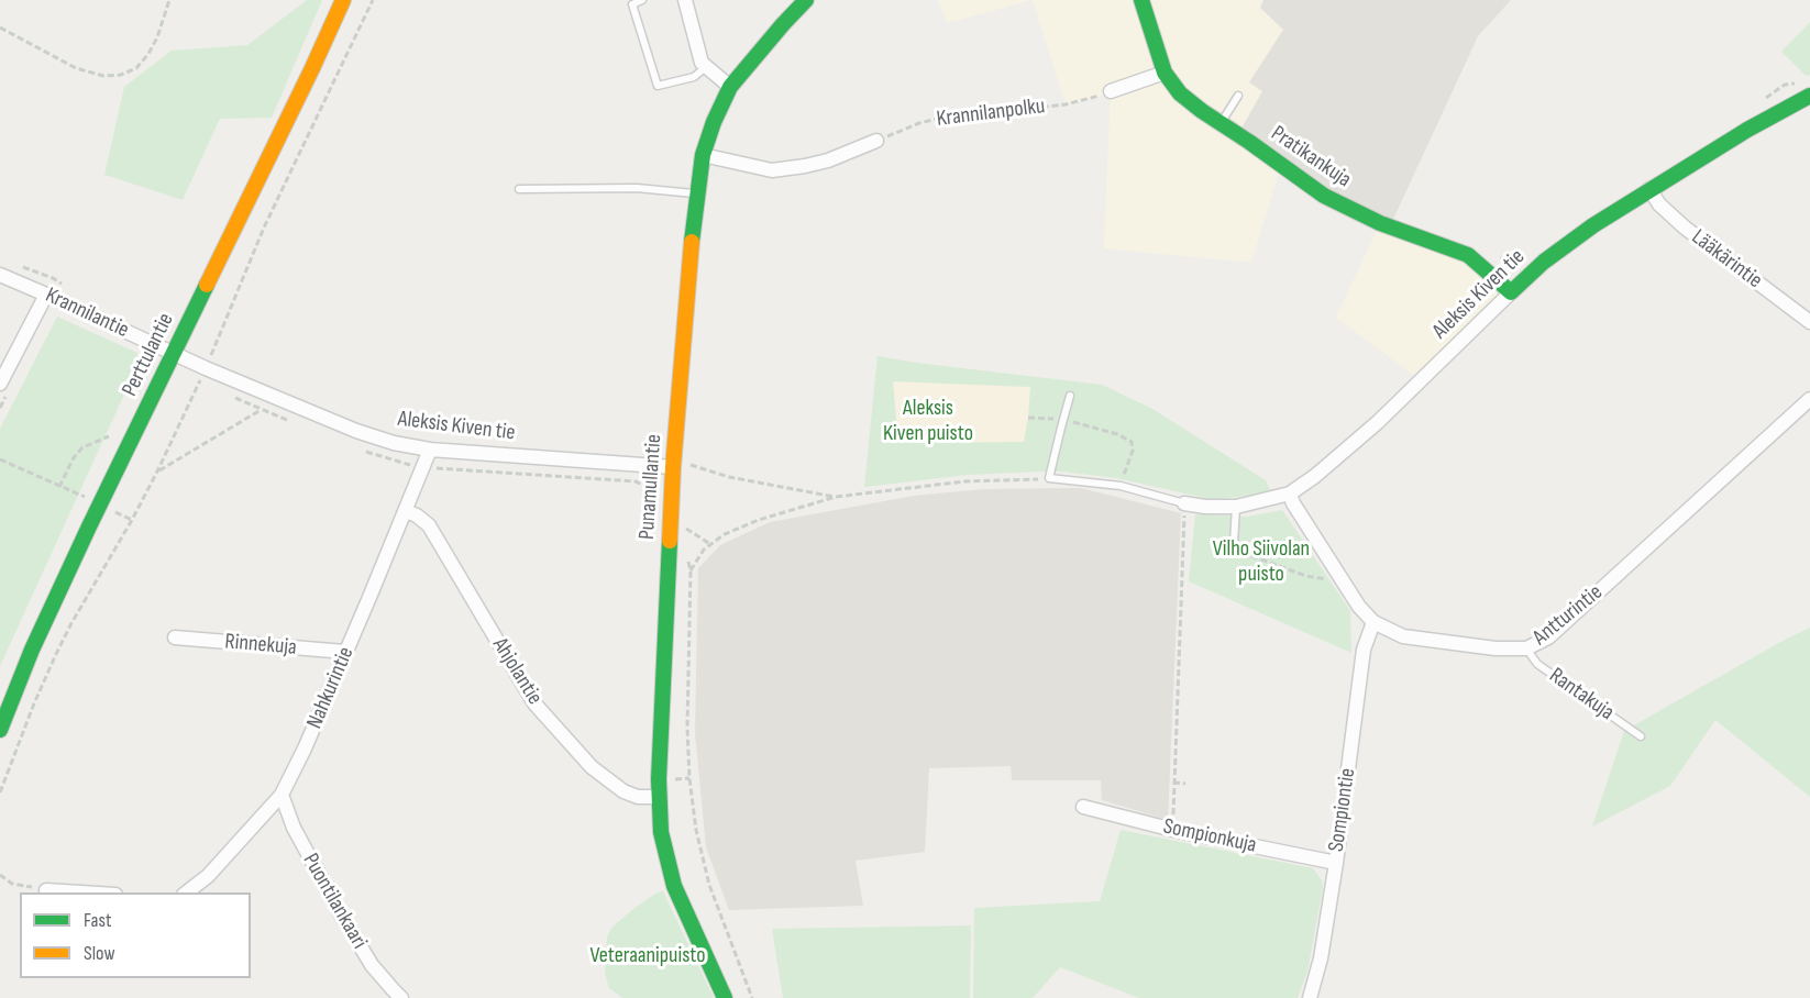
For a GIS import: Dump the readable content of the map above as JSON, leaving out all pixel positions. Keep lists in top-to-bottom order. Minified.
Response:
{"streets":{"street":["Pratikankuja","Lääkärintie","Aleksis Kiven tie","Krannilantie","Perttulantie","Punamullantie","Antturintie","Rinnekuja","Ahjolantie","Nahkurintie","Sompiontie","Sompionkuja","Puontilankaari"],"lane":["Rantakuja"],"path":["Krannilanpolku"]},"crossings":[["Pratikankuja","Aleksis Kiven tie"],["Lääkärintie","Aleksis Kiven tie"],["Aleksis Kiven tie","Krannilantie"],["Aleksis Kiven tie","Perttulantie"],["Aleksis Kiven tie","Punamullantie"],["Aleksis Kiven tie","Antturintie"],["Aleksis Kiven tie","Nahkurintie"],["Krannilantie","Perttulantie"],["Punamullantie","Ahjolantie"],["Antturintie","Rantakuja"],["Antturintie","Sompiontie"],["Rinnekuja","Nahkurintie"],["Ahjolantie","Nahkurintie"],["Nahkurintie","Puontilankaari"],["Sompiontie","Sompionkuja"]],"parks":["Aleksis Kiven puisto","Vilho Siivolan puisto","Veteraanipuisto"],"legend":["Fast","Slow"]}
